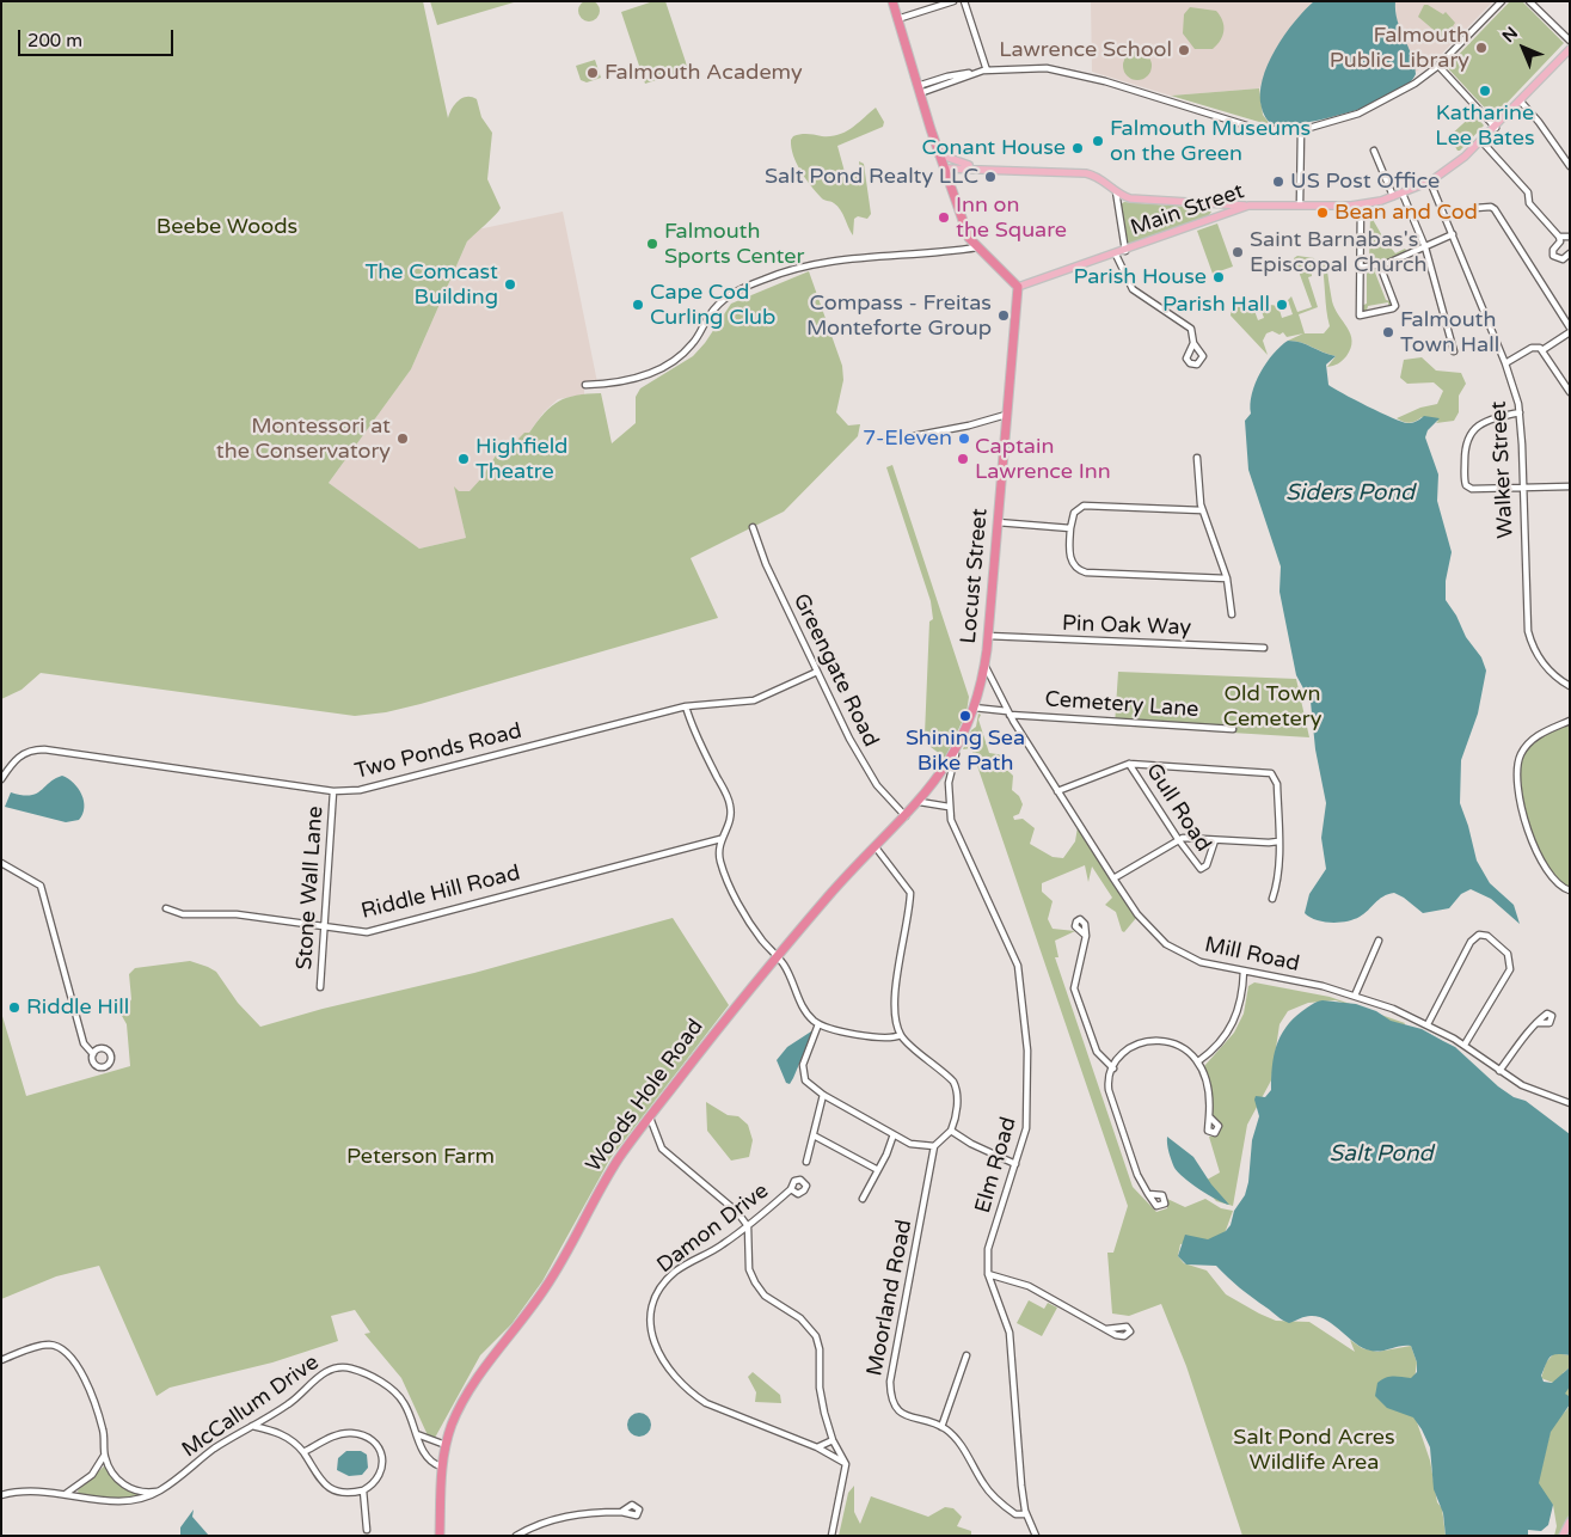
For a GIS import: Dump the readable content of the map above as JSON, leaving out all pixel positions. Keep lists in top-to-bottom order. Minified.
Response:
{"streets":{"highway":["Locust Street","Woods Hole Road"],"main road":["Main Street"],"street":["Walker Street","Pin Oak Way","Greengate Road","Cemetery Lane","Two Ponds Road","Gull Road","Stone Wall Lane","Riddle Hill Road","Mill Road","Elm Road","Damon Drive","Moorland Road","McCallum Drive"]},"crossings":[["Main Street","Walker Street"],["Main Street","Locust Street"],["Locust Street","Pin Oak Way"],["Locust Street","Cemetery Lane"],["Locust Street","Mill Road"],["Locust Street","Woods Hole Road"],["Greengate Road","Two Ponds Road"],["Greengate Road","Woods Hole Road"],["Cemetery Lane","Mill Road"],["Two Ponds Road","Stone Wall Lane"],["Stone Wall Lane","Riddle Hill Road"],["Woods Hole Road","Elm Road"],["Woods Hole Road","McCallum Drive"],["Elm Road","Moorland Road"]],"water":["Siders Pond","Salt Pond"],"parks":["Beebe Woods","Old Town Cemetery","Peterson Farm","Salt Pond Acres Wildlife Area"],"places":["Falmouth Public Library","Lawrence School","Falmouth Academy","Katharine Lee Bates","Falmouth Museums on the Green","Conant House","Salt Pond Realty LLC","US Post Office","Bean and Cod","Inn on the Square","Falmouth Sports Center","Saint Barnabas's Episcopal Church","Parish House","The Comcast Building","Cape Cod Curling Club","Parish Hall","Compass - Freitas Monteforte Group","Falmouth Town Hall","Montessori at the Conservatory","7-Eleven","Highfield Theatre","Captain Lawrence Inn","Shining Sea Bike Path","Riddle Hill"],"scale_bar":"200 m","north":"top left"}
